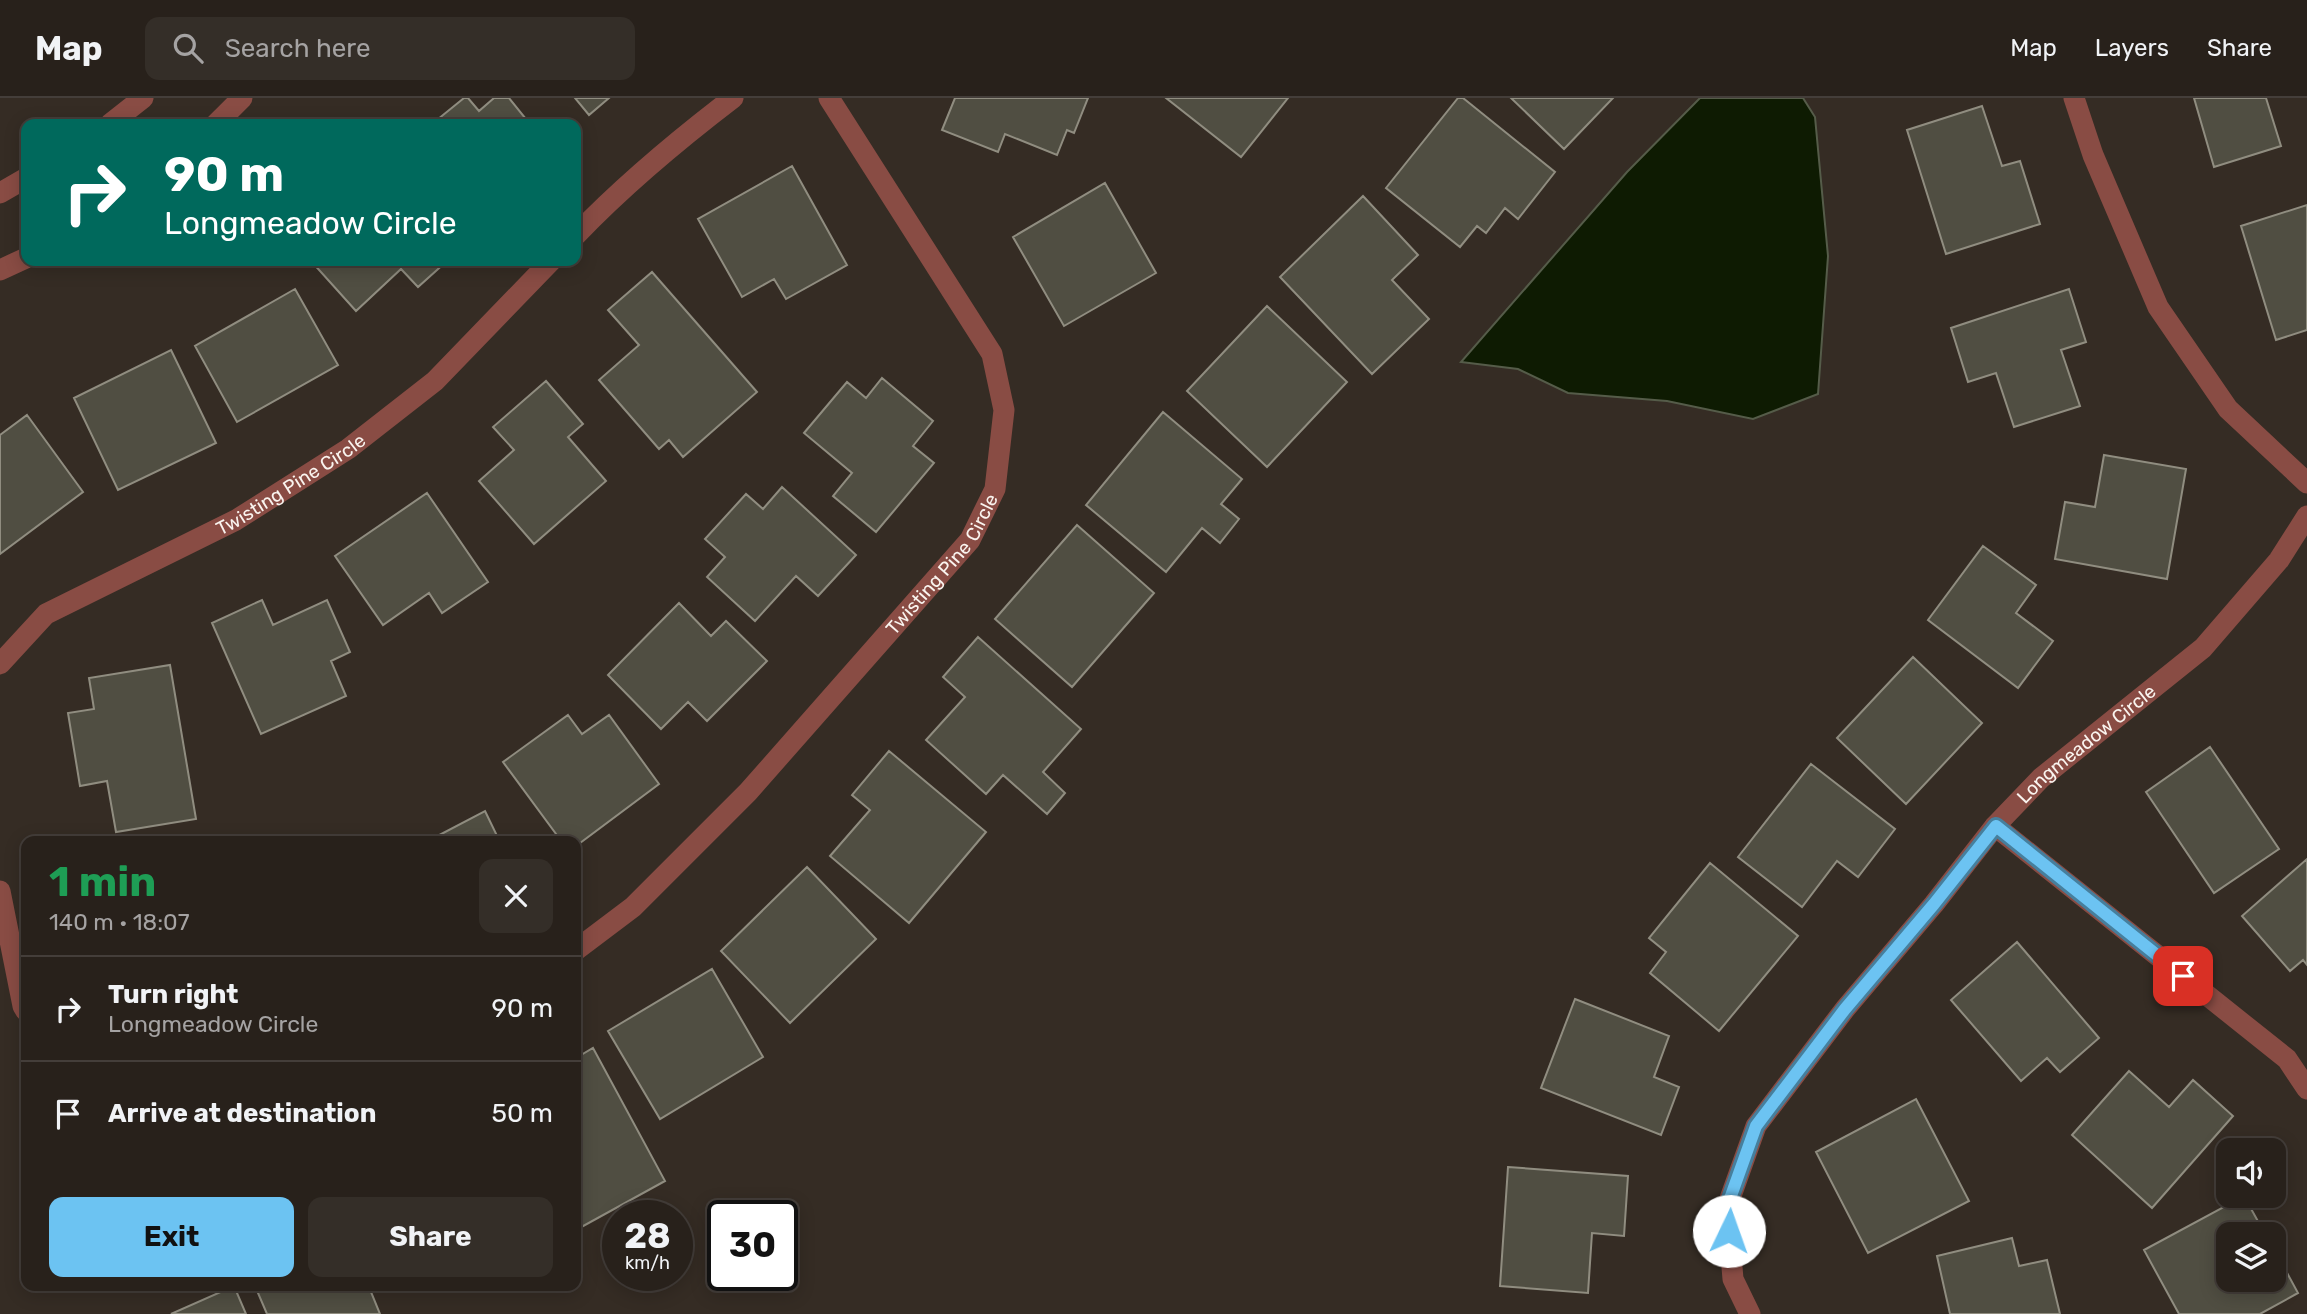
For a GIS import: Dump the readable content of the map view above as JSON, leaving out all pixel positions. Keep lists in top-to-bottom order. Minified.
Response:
{"streets":{"street":["Twisting Pine Circle","Longmeadow Circle"]},"page":{"header":"Map","search":"Search here","nav":["Map","Layers","Share"],"turn":["90 m","Longmeadow Circle"],"heading":["1 min","140 m · 18:07"],"list":[{"name":"Turn right","note":"Longmeadow Circle","value":"90 m"},{"name":"Arrive at destination","value":"50 m"}],"buttons":["Exit","Share"],"speed":"28 km/h","limit":"30"}}
